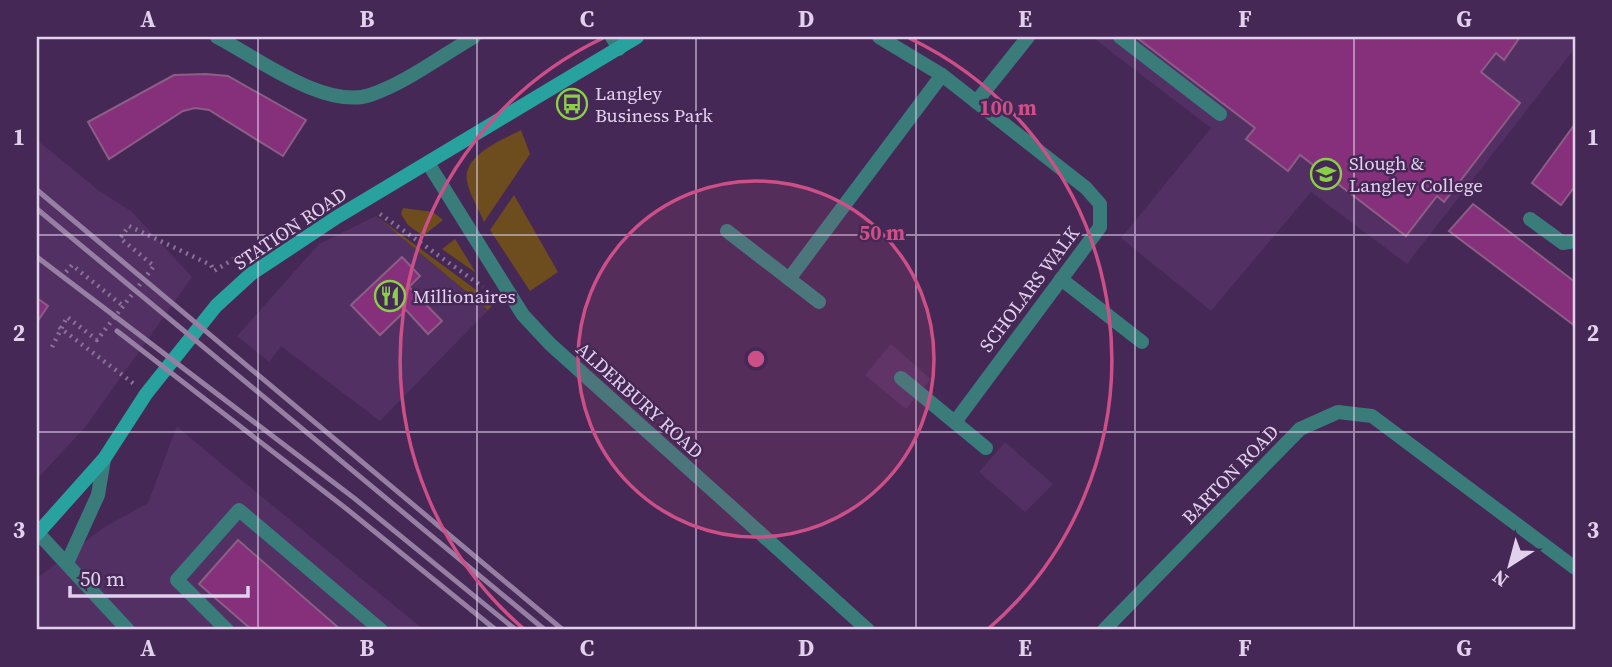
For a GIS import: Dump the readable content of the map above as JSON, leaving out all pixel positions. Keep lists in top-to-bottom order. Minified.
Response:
{"streets":{"main road":["STATION ROAD"],"street":["SCHOLARS WALK","ALDERBURY ROAD","BARTON ROAD"]},"crossings":[["STATION ROAD","ALDERBURY ROAD"]],"places":{"bus stop":["Langley Business Park"],"school or university":["Slough & Langley College"],"restaurant":["Millionaires"]},"scale_bar":"50 m","north":"bottom left","grid":{"columns":["A","B","C","D","E","F","G"],"rows":["1","2","3"]},"rings":["100 m","50 m"]}
